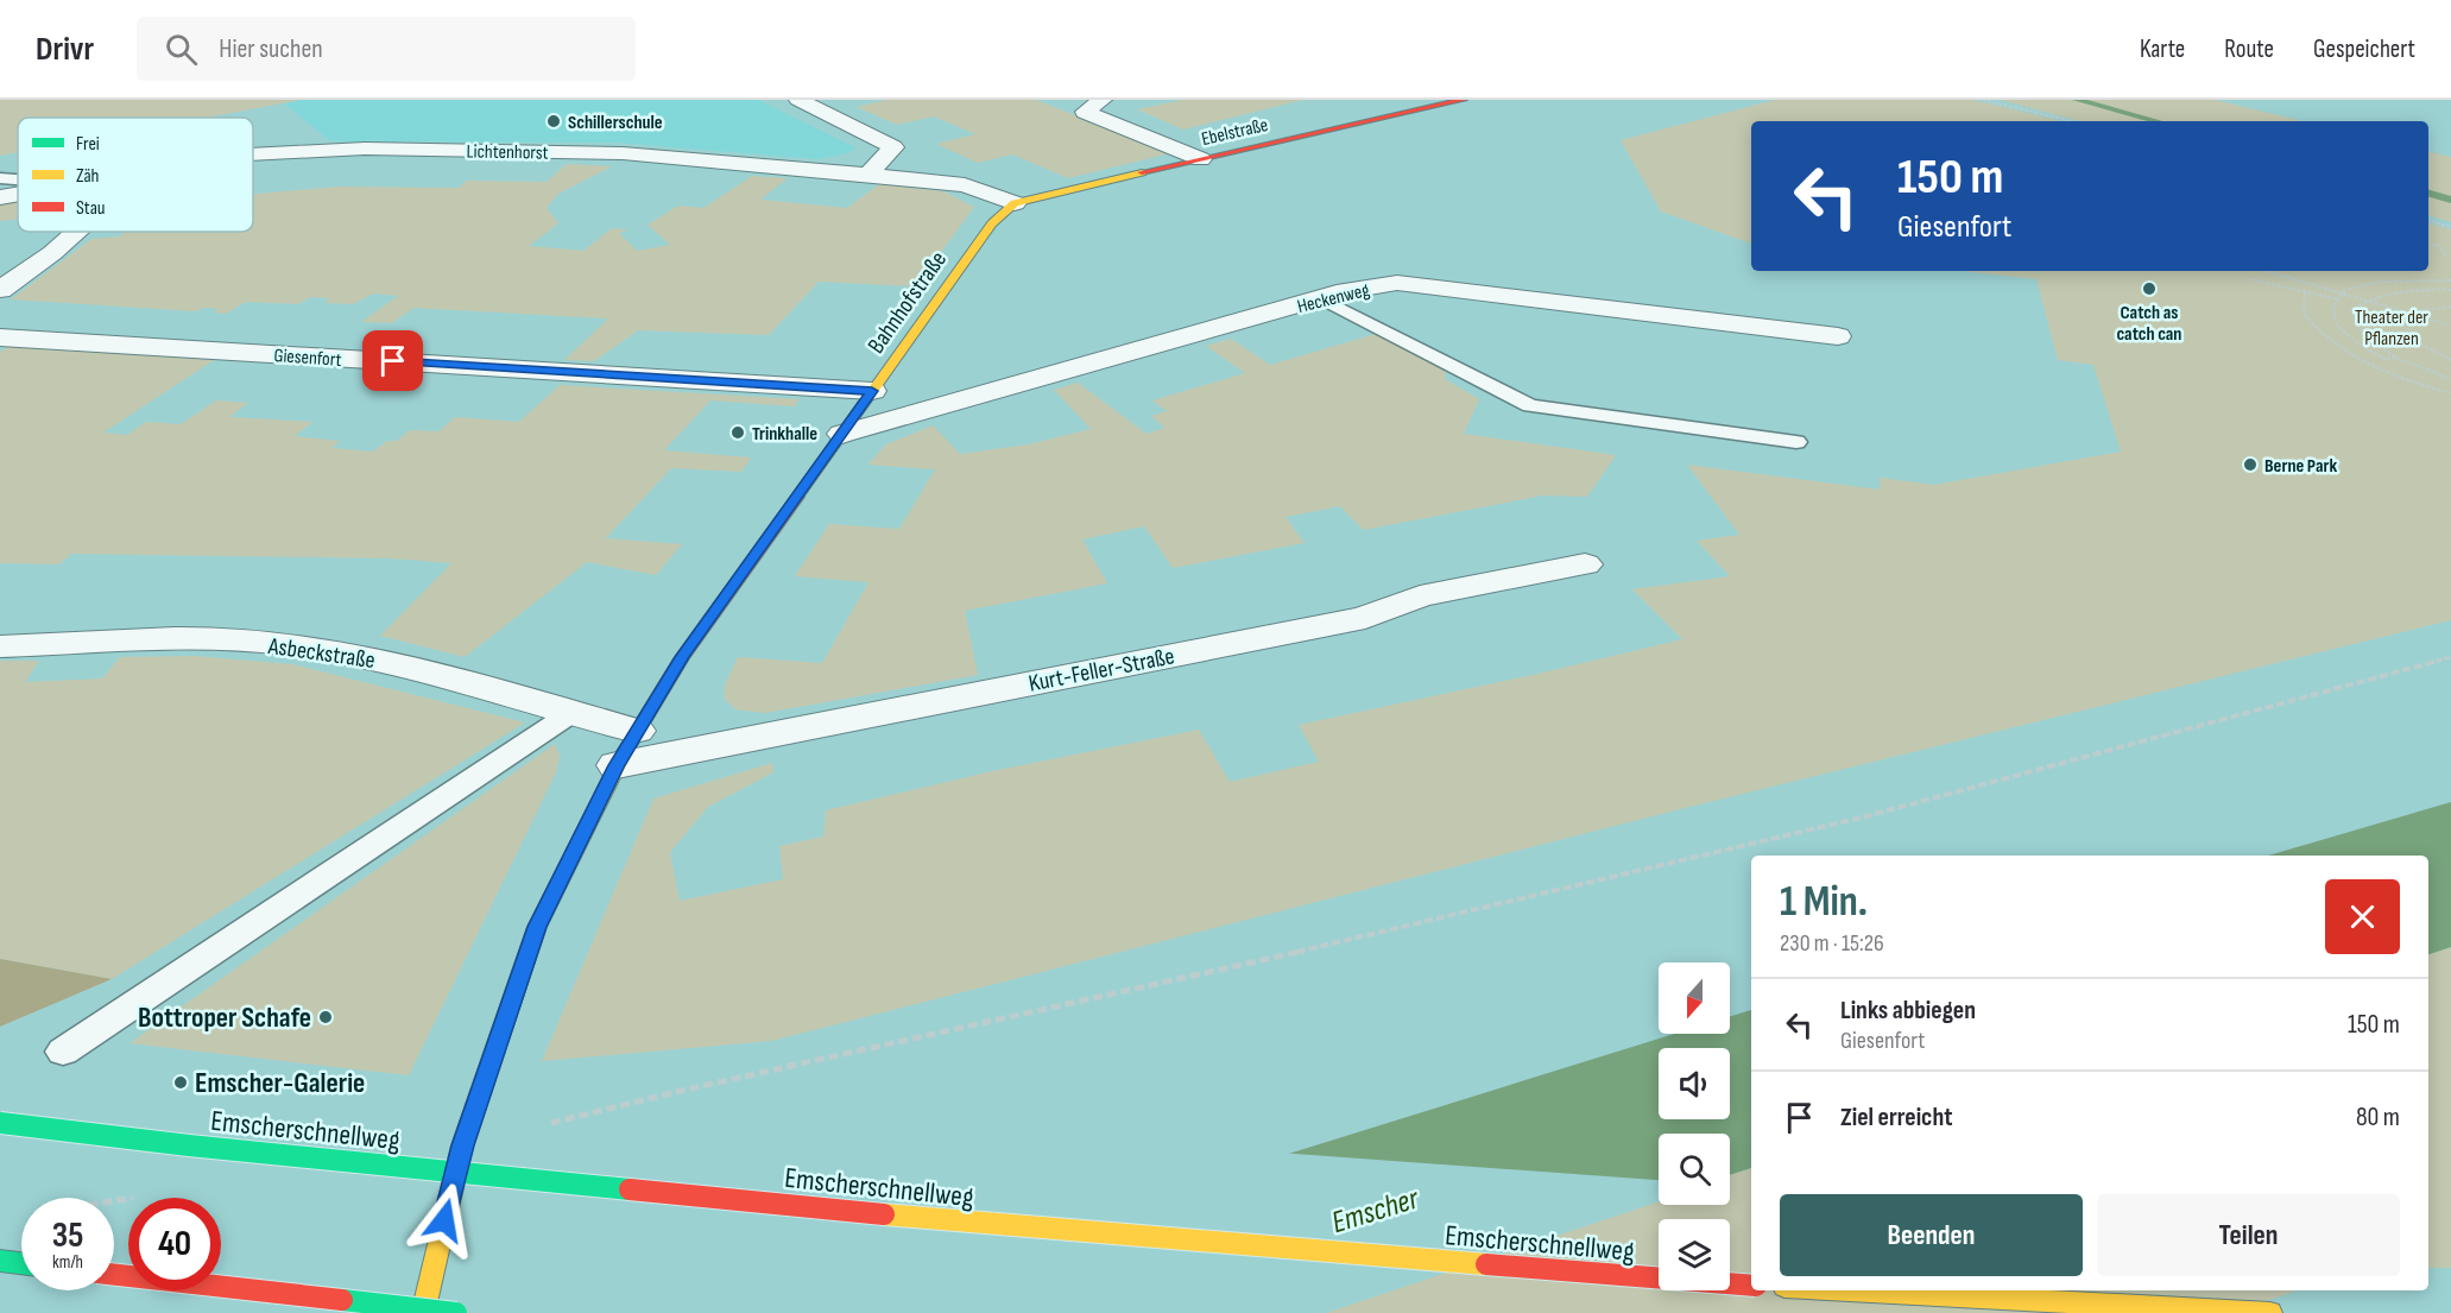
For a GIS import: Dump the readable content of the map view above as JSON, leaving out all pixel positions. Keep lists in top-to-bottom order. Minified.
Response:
{"streets":{"main road":["Ebelstraße","Bahnhofstraße","Emscherschnellweg"],"street":["Lichtenhorst","Heckenweg","Giesenfort","Asbeckstraße","Kurt-Feller-Straße"]},"crossings":[["Ebelstraße","Lichtenhorst"],["Ebelstraße","Bahnhofstraße"],["Lichtenhorst","Bahnhofstraße"],["Heckenweg","Bahnhofstraße"],["Bahnhofstraße","Giesenfort"],["Bahnhofstraße","Asbeckstraße"],["Bahnhofstraße","Kurt-Feller-Straße"]],"water":["Emscher"],"parks":["Theater der Pflanzen"],"places":["Schillerschule","Catch as catch can","Trinkhalle","Berne Park","Bottroper Schafe","Emscher-Galerie"],"legend":["Frei","Zäh","Stau"],"north":"bottom","page":{"header":"Drivr","search":"Hier suchen","nav":["Karte","Route","Gespeichert"],"turn":["150 m","Giesenfort"],"heading":["1 Min.","230 m · 15:26"],"list":[{"name":"Links abbiegen","note":"Giesenfort","value":"150 m"},{"name":"Ziel erreicht","value":"80 m"}],"buttons":["Beenden","Teilen"],"speed":"35 km/h","limit":"40"}}
